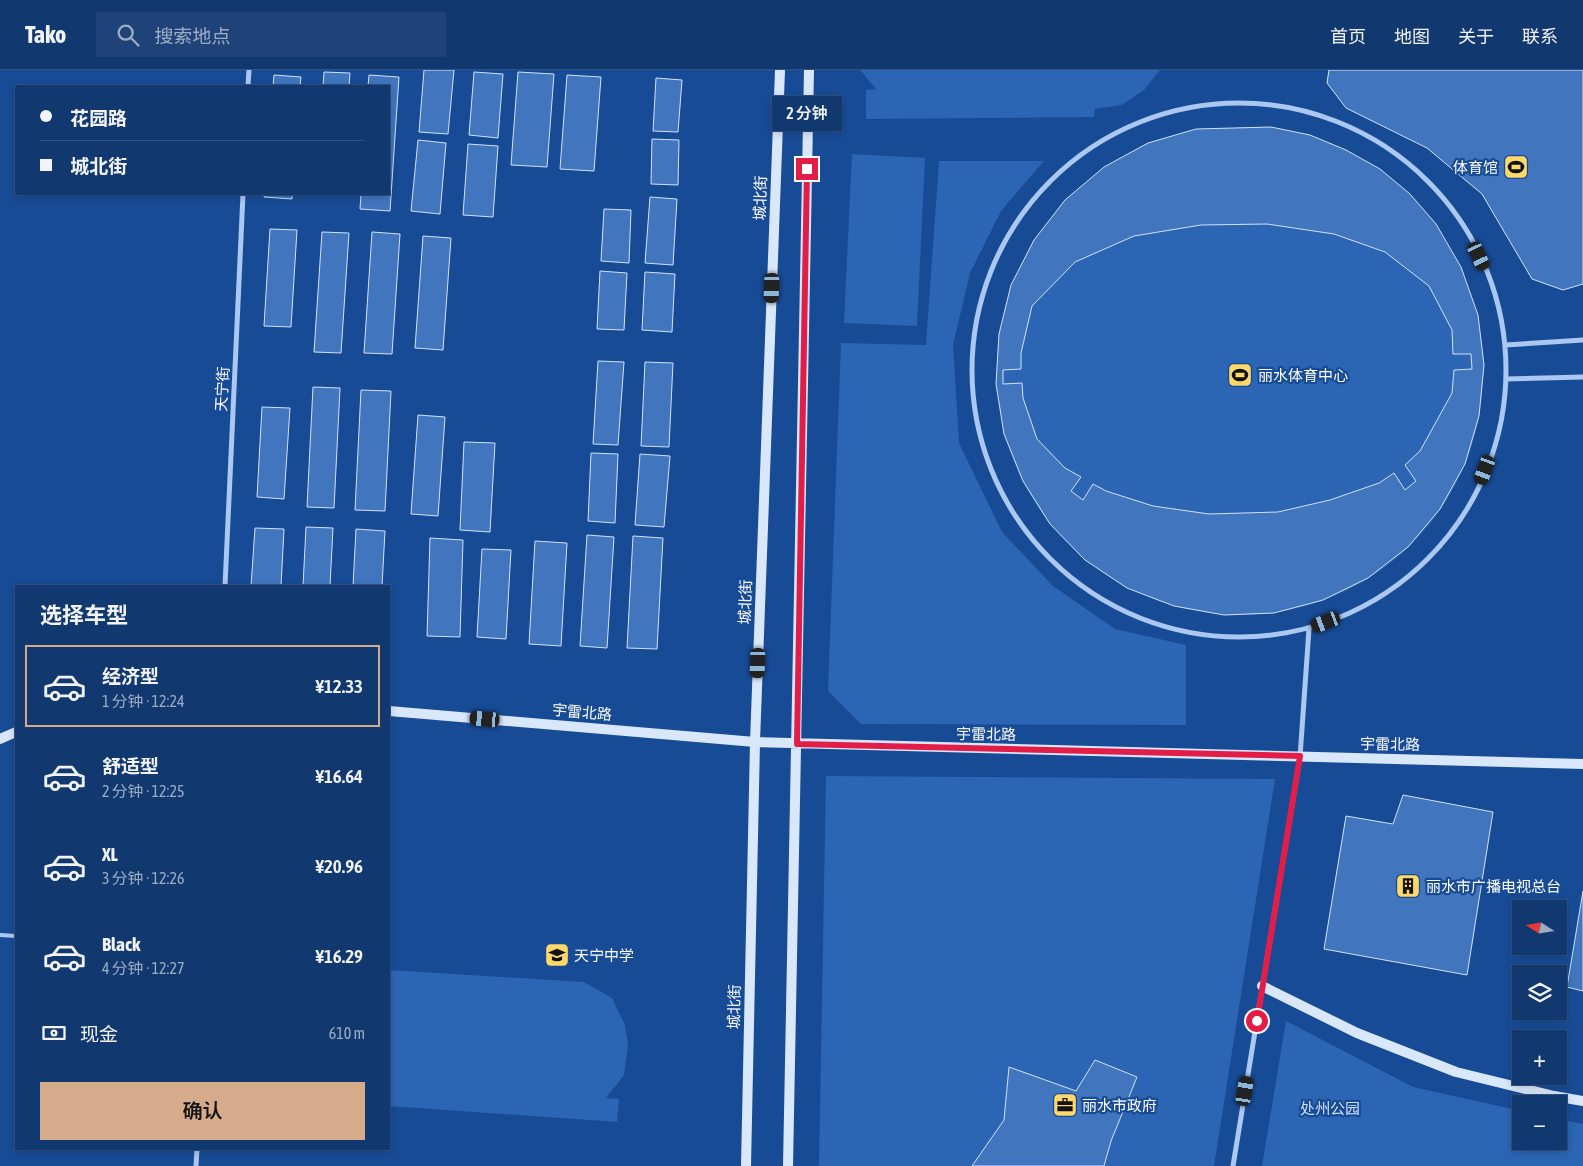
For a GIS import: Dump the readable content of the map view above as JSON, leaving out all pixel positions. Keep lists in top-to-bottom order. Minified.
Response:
{"streets":{"main road":["城北街","宇雷北路"],"street":["天宁街"]},"crossings":[["城北街","宇雷北路"]],"parks":["处州公园"],"places":{"sports":["体育馆","丽水体育中心"],"building":["丽水市广播电视总台"],"school or university":["天宁中学"],"office":["丽水市政府"]},"north":"left","page":{"header":"Tako","search":"搜索地点","nav":["首页","地图","关于","联系"],"banner":["花园路","城北街"],"bubble":"2 分钟","heading":"选择车型","list":[{"name":"经济型","note":"1 分钟 · 12:24","value":"¥12.33"},{"name":"舒适型","note":"2 分钟 · 12:25","value":"¥16.64"},{"name":"XL","note":"3 分钟 · 12:26","value":"¥20.96"},{"name":"Black","note":"4 分钟 · 12:27","value":"¥16.29"}],"map_buttons":["+","−"],"pay":["现金","610 m"],"buttons":"确认"}}
